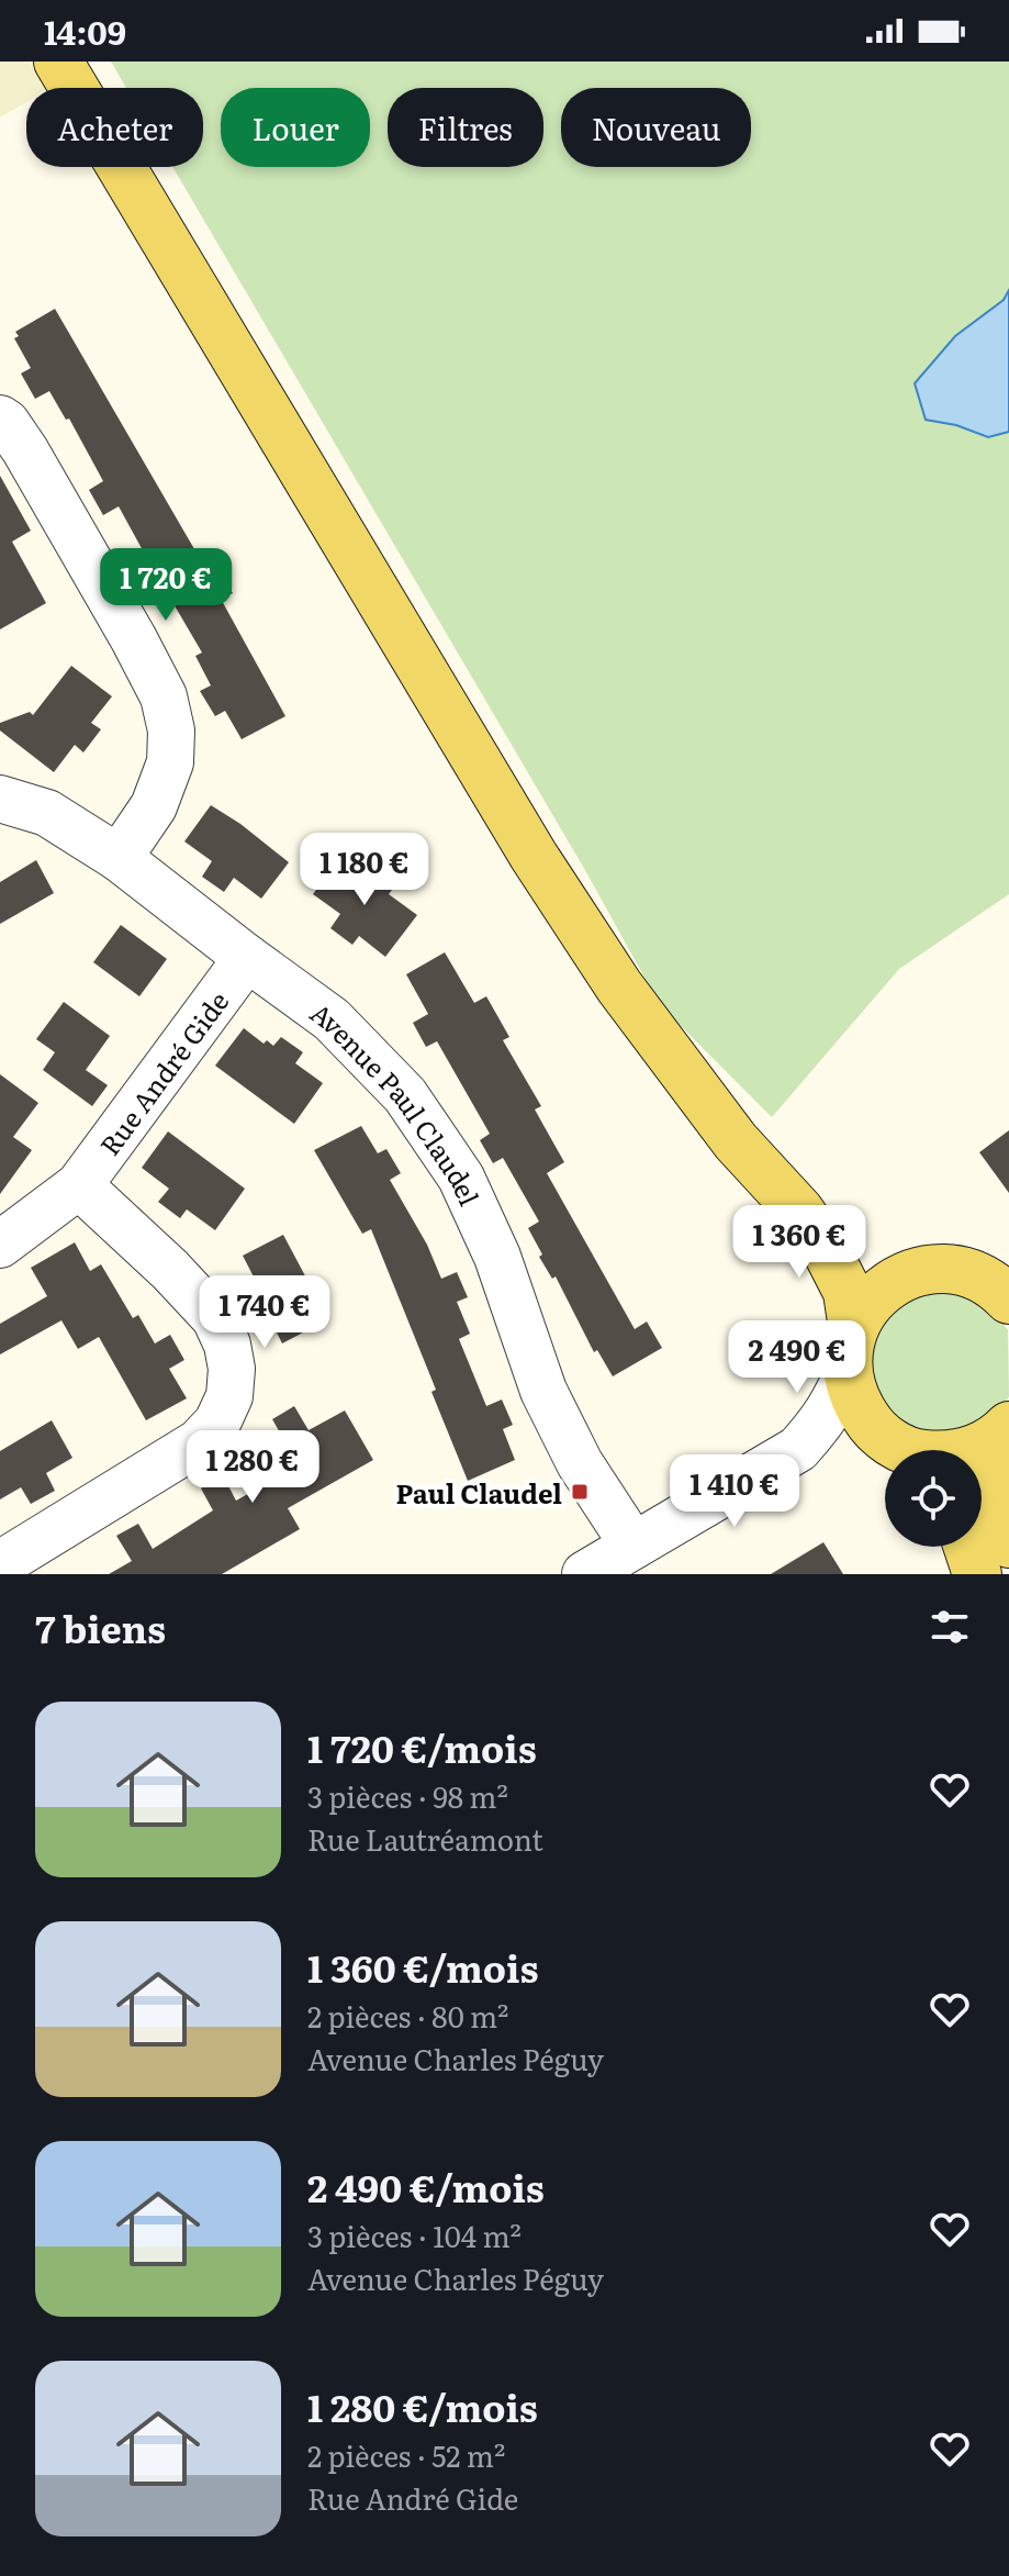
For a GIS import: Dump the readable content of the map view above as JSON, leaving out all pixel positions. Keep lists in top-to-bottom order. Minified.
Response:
{"streets":{"street":["Rue André Gide","Avenue Paul Claudel"]},"crossings":[["Rue André Gide","Avenue Paul Claudel"]],"places":{"transit":["Paul Claudel"]},"page":{"status":"14:09","chip":["Acheter","Louer","Filtres","Nouveau"],"price":["1 720 €","1 180 €","1 360 €","1 740 €","2 490 €","1 280 €","1 410 €"],"heading":"7 biens","list":[{"name":"1 720 €/mois","note":"3 pièces · 98 m² · Rue Lautréamont"},{"name":"1 360 €/mois","note":"2 pièces · 80 m² · Avenue Charles Péguy"},{"name":"2 490 €/mois","note":"3 pièces · 104 m² · Avenue Charles Péguy"},{"name":"1 280 €/mois","note":"2 pièces · 52 m² · Rue André Gide"}]}}
